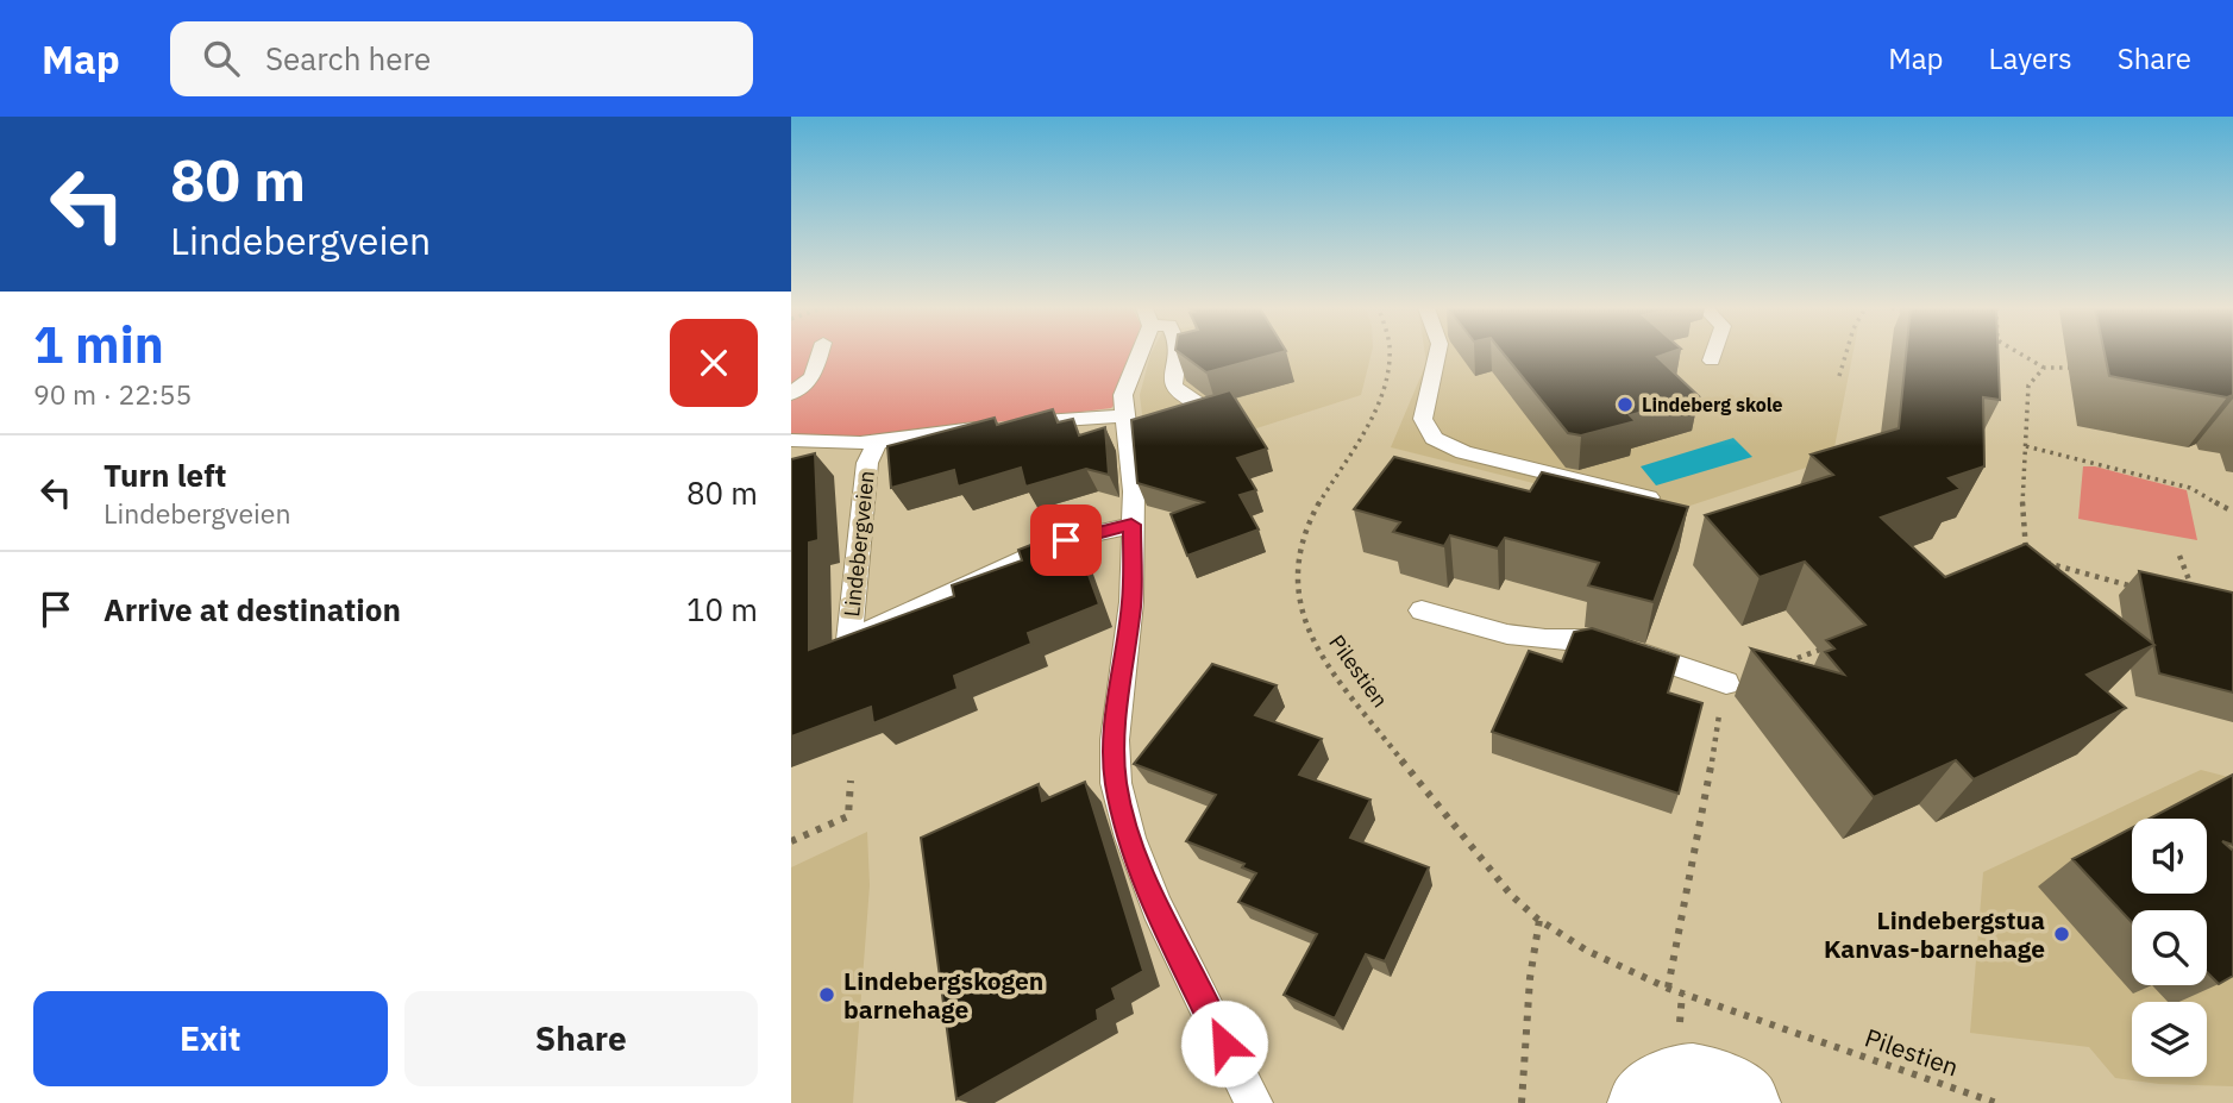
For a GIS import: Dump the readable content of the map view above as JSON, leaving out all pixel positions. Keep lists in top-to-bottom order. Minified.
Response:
{"streets":{"lane":["Lindebergveien"],"path":["Pilestien"]},"places":["Lindeberg skole","Lindebergstua Kanvas-barnehage","Lindebergskogen barnehage"],"page":{"header":"Map","search":"Search here","nav":["Map","Layers","Share"],"turn":["80 m","Lindebergveien"],"heading":["1 min","90 m · 22:55"],"list":[{"name":"Turn left","note":"Lindebergveien","value":"80 m"},{"name":"Arrive at destination","value":"10 m"}],"buttons":["Exit","Share"]}}
